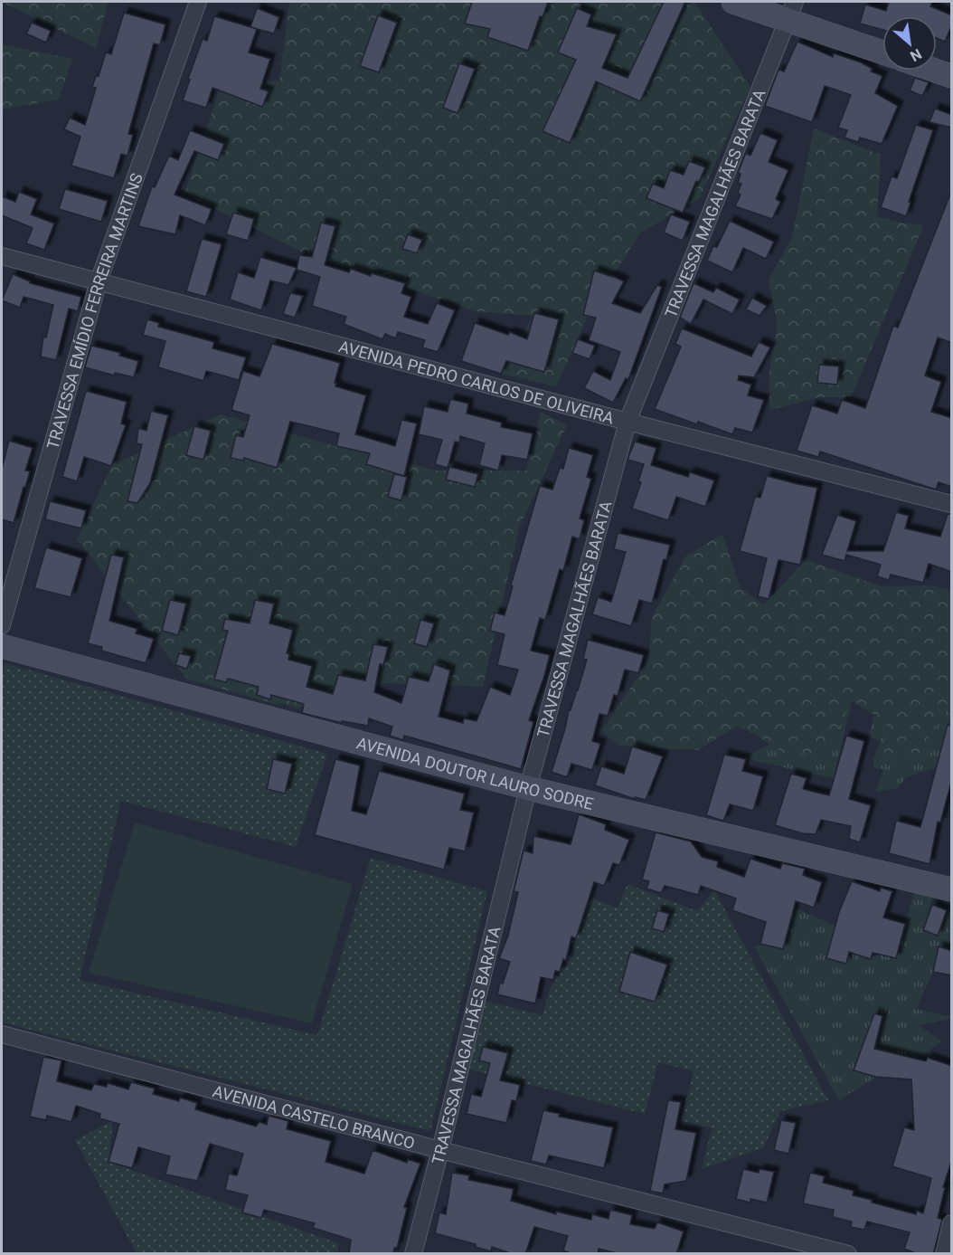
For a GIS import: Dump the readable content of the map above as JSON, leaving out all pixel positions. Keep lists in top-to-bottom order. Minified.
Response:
{"streets":{"street":["TRAVESSA MAGALHÃES BARATA","TRAVESSA EMÍDIO FERREIRA MARTINS","AVENIDA PEDRO CARLOS DE OLIVEIRA","AVENIDA DOUTOR LAURO SODRE","AVENIDA CASTELO BRANCO"]},"crossings":[["TRAVESSA MAGALHÃES BARATA","AVENIDA PEDRO CARLOS DE OLIVEIRA"],["TRAVESSA MAGALHÃES BARATA","AVENIDA DOUTOR LAURO SODRE"],["TRAVESSA MAGALHÃES BARATA","AVENIDA CASTELO BRANCO"],["TRAVESSA EMÍDIO FERREIRA MARTINS","AVENIDA PEDRO CARLOS DE OLIVEIRA"]],"north":"bottom right"}
